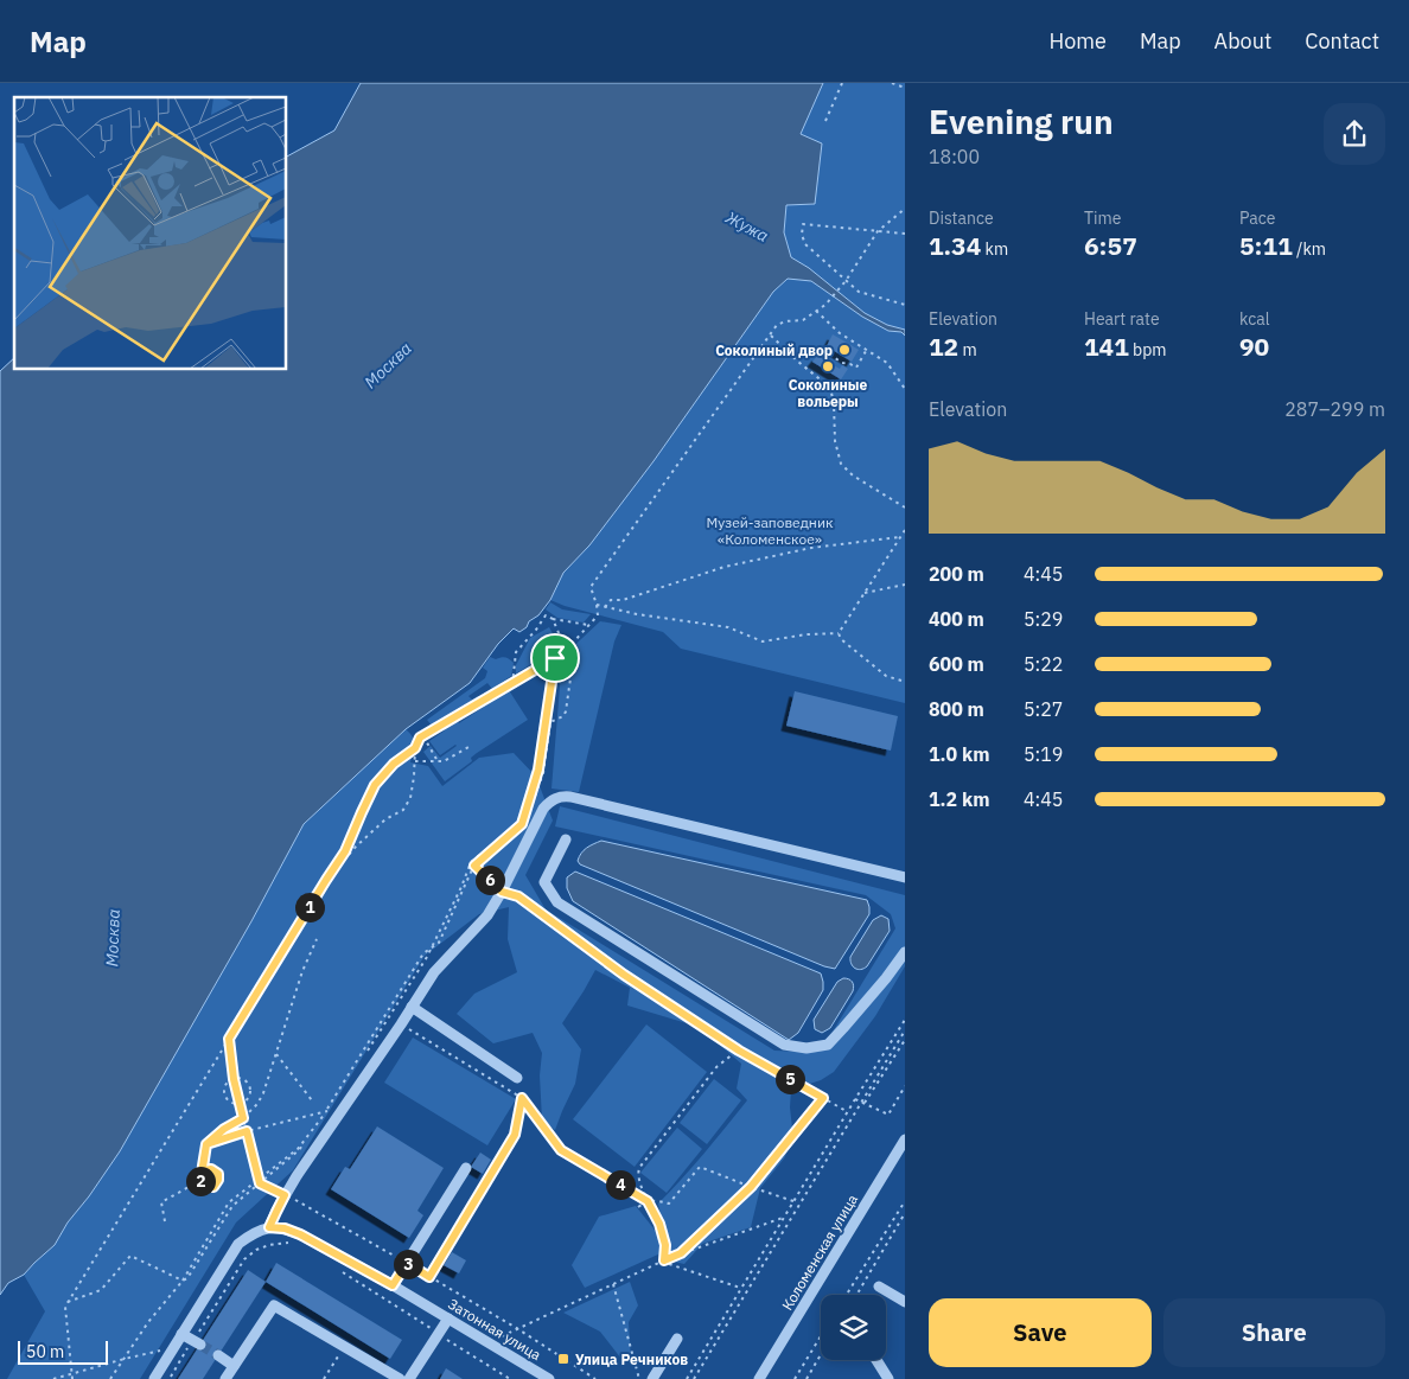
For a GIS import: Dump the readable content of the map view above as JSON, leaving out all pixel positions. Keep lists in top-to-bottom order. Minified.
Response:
{"streets":{"street":["Коломенская улица","Затонная улица"]},"water":["Жужа","Москва"],"parks":["Музей-заповедник «Коломенское»"],"places":{"other":["Соколиный двор","Соколиные вольеры"],"transit":["Улица Речников"]},"scale_bar":"50 m","page":{"header":"Map","nav":["Home","Map","About","Contact"],"heading":["Evening run","18:00"],"stats":[["Distance","1.34 km"],["Time","6:57"],["Pace","5:11 /km"],["Elevation","12 m"],["Heart rate","141 bpm"],["kcal","90"]],"chart":["Elevation","287–299 m"],"list":[{"name":"200 m","note":"4:45"},{"name":"400 m","note":"5:29"},{"name":"600 m","note":"5:22"},{"name":"800 m","note":"5:27"},{"name":"1.0 km","note":"5:19"},{"name":"1.2 km","note":"4:45"}],"pins":["6","1","5","2","4","3"],"buttons":["Save","Share"],"scale":"50 m"}}
